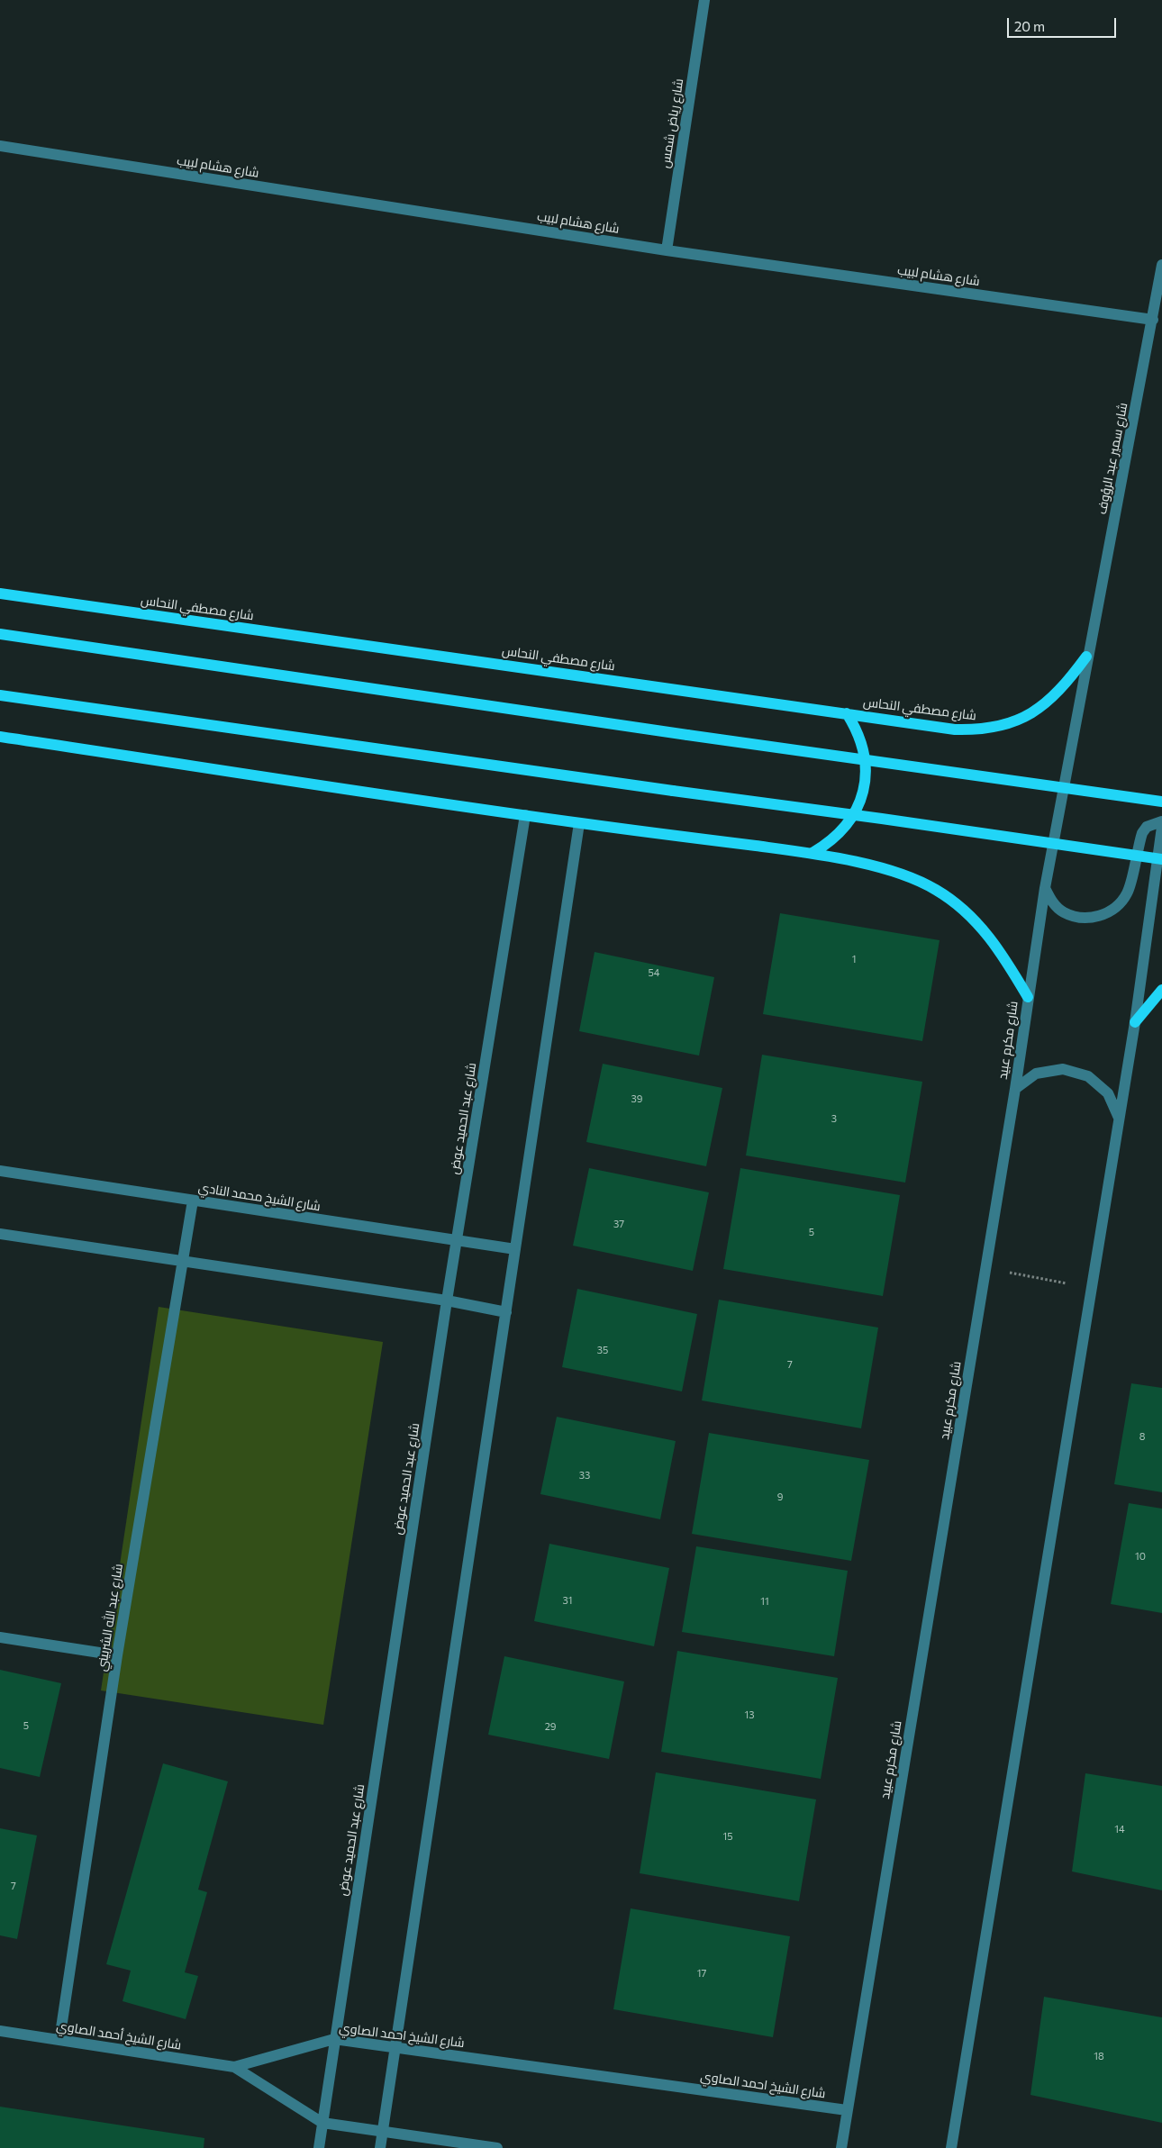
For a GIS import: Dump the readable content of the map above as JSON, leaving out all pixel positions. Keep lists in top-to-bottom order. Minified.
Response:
{"streets":{"main road":["شارع مصطفي النحاس"],"street":["شارع رياض شمس","شارع هشام لبيب","شارع سمير عبد الرؤوف","شارع مكرم عبيد","شارع عبد الحميد عوض","شارع الشيخ محمد النادي","شارع عبد الله الشربيني","شارع الشيخ أحمد الصاوي","شارع الشيخ احمد الصاوي"]},"crossings":[["شارع رياض شمس","شارع هشام لبيب"],["شارع هشام لبيب","شارع سمير عبد الرؤوف"],["شارع سمير عبد الرؤوف","شارع مصطفي النحاس"],["شارع سمير عبد الرؤوف","شارع مكرم عبيد"],["شارع مصطفي النحاس","شارع مكرم عبيد"],["شارع مكرم عبيد","شارع الشيخ احمد الصاوي"],["شارع عبد الحميد عوض","شارع الشيخ محمد النادي"],["شارع عبد الحميد عوض","شارع الشيخ احمد الصاوي"],["شارع الشيخ محمد النادي","شارع عبد الله الشربيني"],["شارع عبد الله الشربيني","شارع الشيخ أحمد الصاوي"],["شارع الشيخ أحمد الصاوي","شارع الشيخ احمد الصاوي"]],"house_numbers":["1","54","39","3","37","5","35","7","8","33","9","10","31","11","13","5","29","14","15","7","17","18"],"scale_bar":"20 m"}
